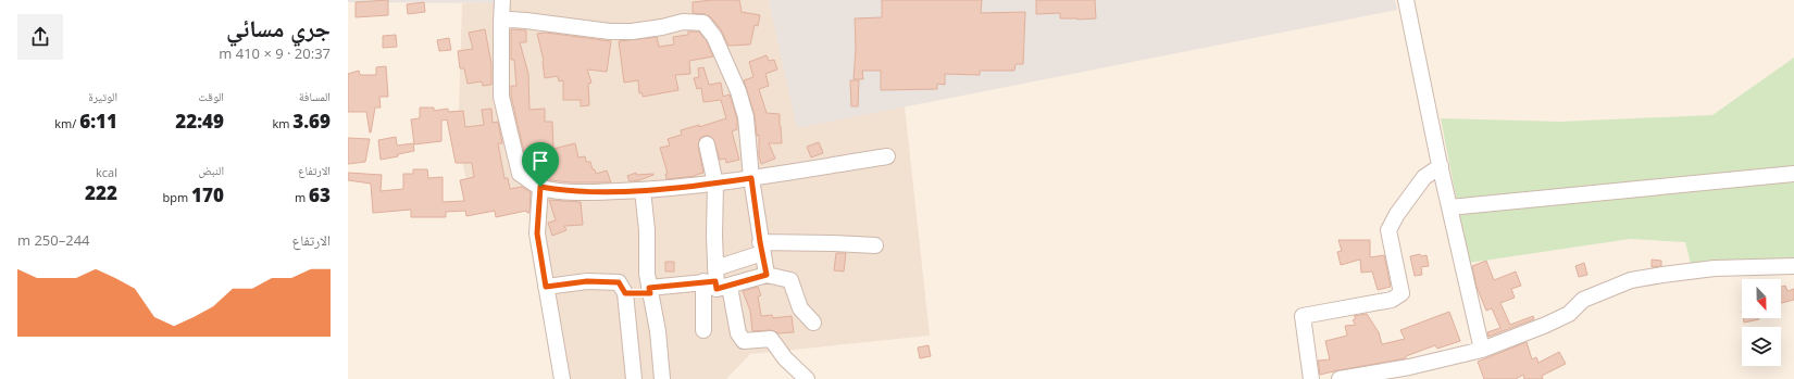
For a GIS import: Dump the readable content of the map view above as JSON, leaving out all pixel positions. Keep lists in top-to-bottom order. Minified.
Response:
{"north":"bottom","page":{"heading":["جري مسائي","20:37 · 9 × 410 m"],"stats":[["المسافة","3.69 km"],["الوقت","22:49"],["الوتيرة","6:11 /km"],["الارتفاع","63 m"],["النبض","170 bpm"],["kcal","222"]],"chart":["الارتفاع","244–250 m"]}}
